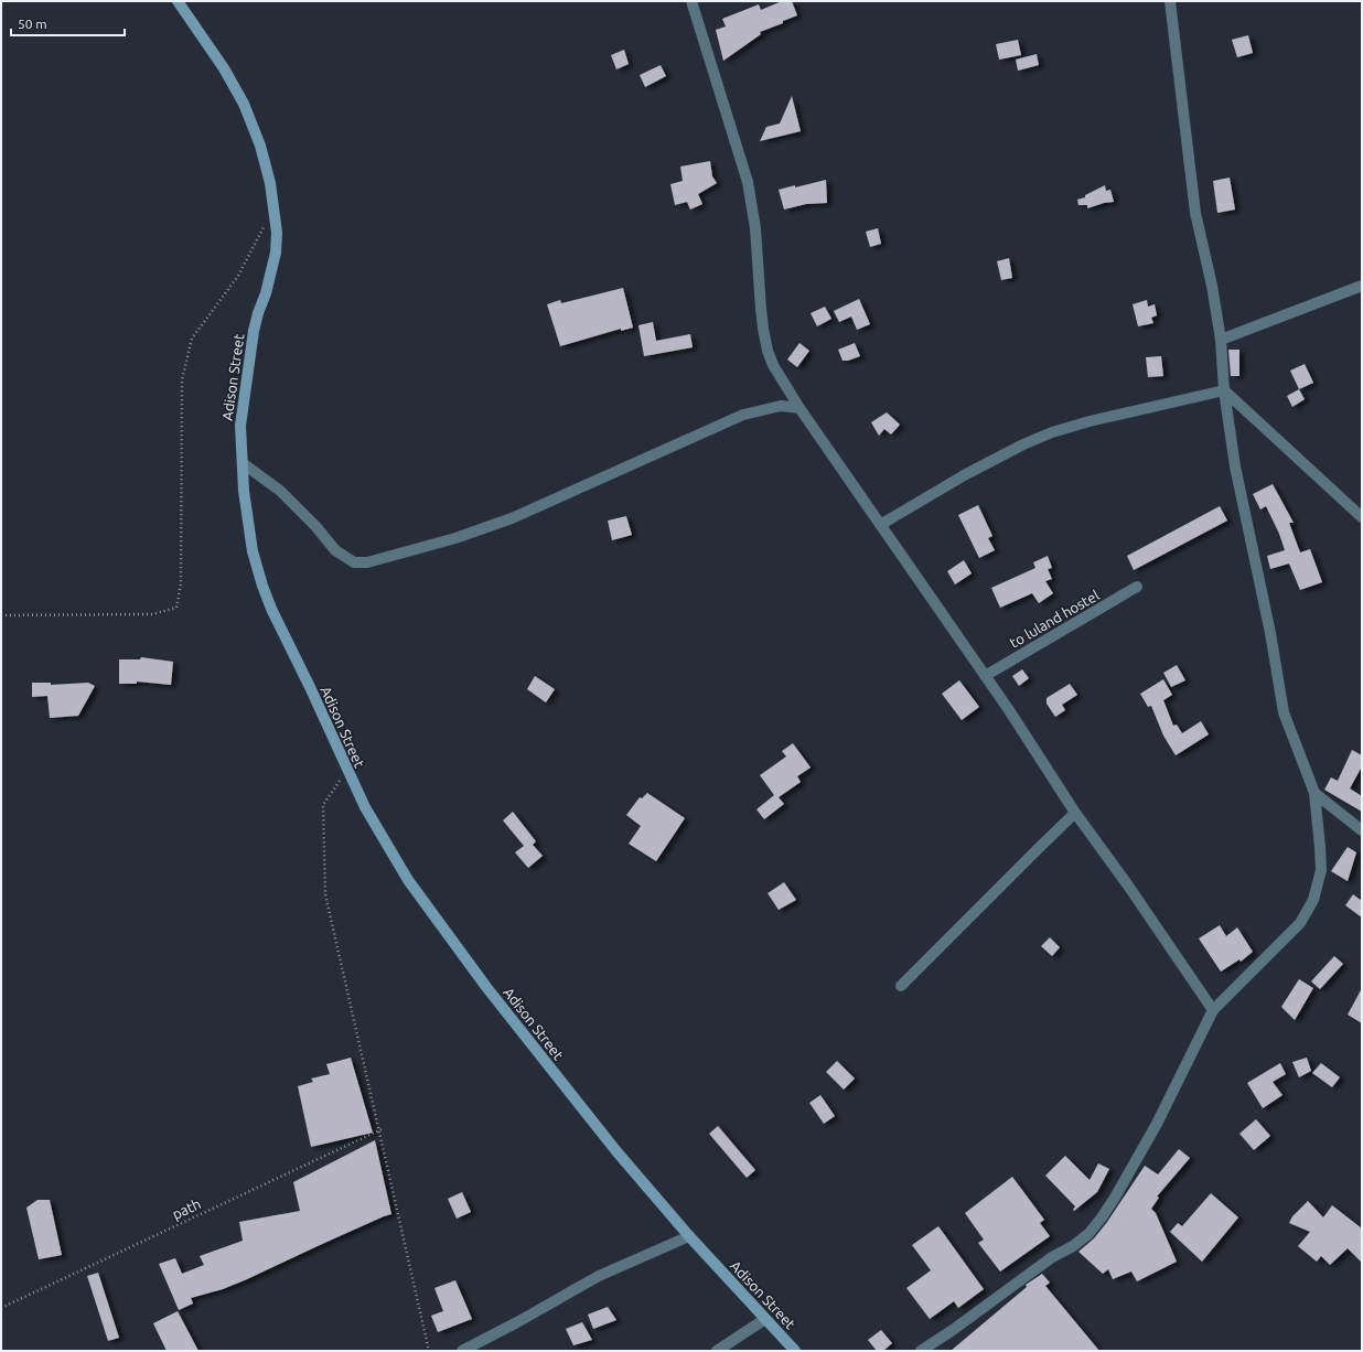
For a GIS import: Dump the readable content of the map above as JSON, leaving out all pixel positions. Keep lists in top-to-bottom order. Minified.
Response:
{"streets":{"street":["Adison Street","to luland hostel"],"path":["path"]},"scale_bar":"50 m"}
